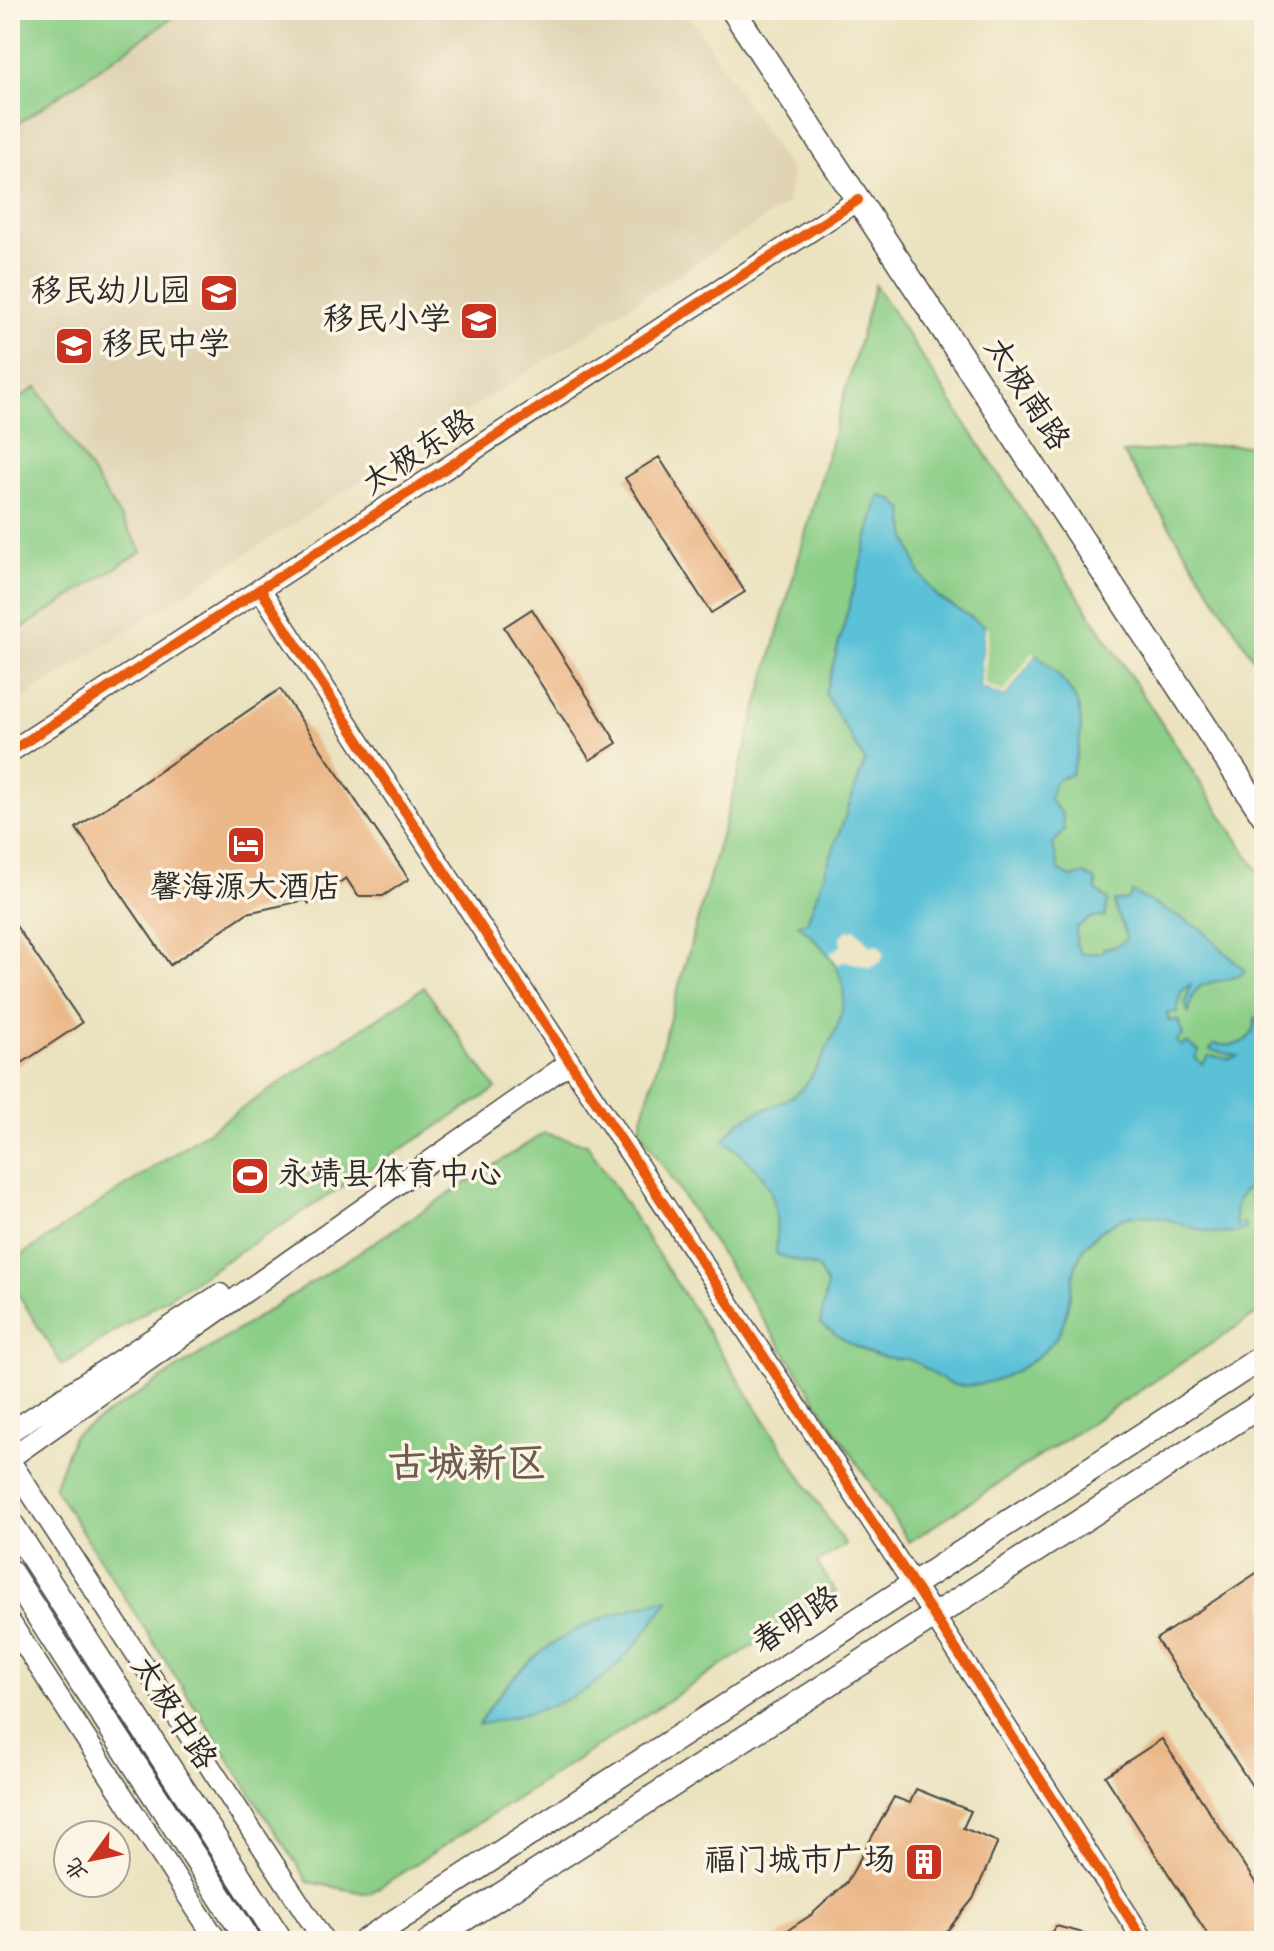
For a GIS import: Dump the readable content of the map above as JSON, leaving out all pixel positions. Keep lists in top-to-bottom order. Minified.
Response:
{"streets":{"main road":["太极南路","春明路","太极中路"],"street":["太极东路"]},"crossings":[["太极南路","太极东路"]],"districts":["古城新区"],"places":{"school or university":["移民幼儿园","移民小学","移民中学"],"hotel":["馨海源大酒店"],"sports":["永靖县体育中心"],"building":["福门城市广场"]},"north":"bottom left"}
